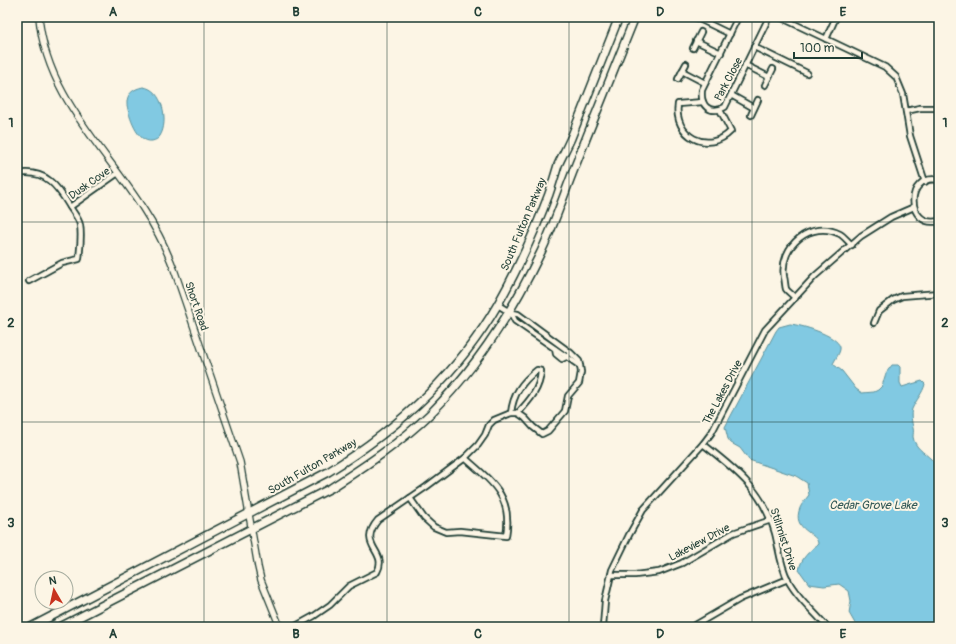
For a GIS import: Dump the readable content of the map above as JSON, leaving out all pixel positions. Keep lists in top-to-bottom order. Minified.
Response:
{"streets":{"highway":["South Fulton Parkway"],"street":["Park Close","Dusk Cove","Short Road","The Lakes Drive","Stillmist Drive","Lakeview Drive"]},"crossings":[["Dusk Cove","Short Road"],["South Fulton Parkway","Short Road"],["The Lakes Drive","Stillmist Drive"],["The Lakes Drive","Lakeview Drive"],["Stillmist Drive","Lakeview Drive"]],"water":["Cedar Grove Lake"],"scale_bar":"100 m","north":"top","grid":{"columns":["A","B","C","D","E"],"rows":["1","2","3"]}}
